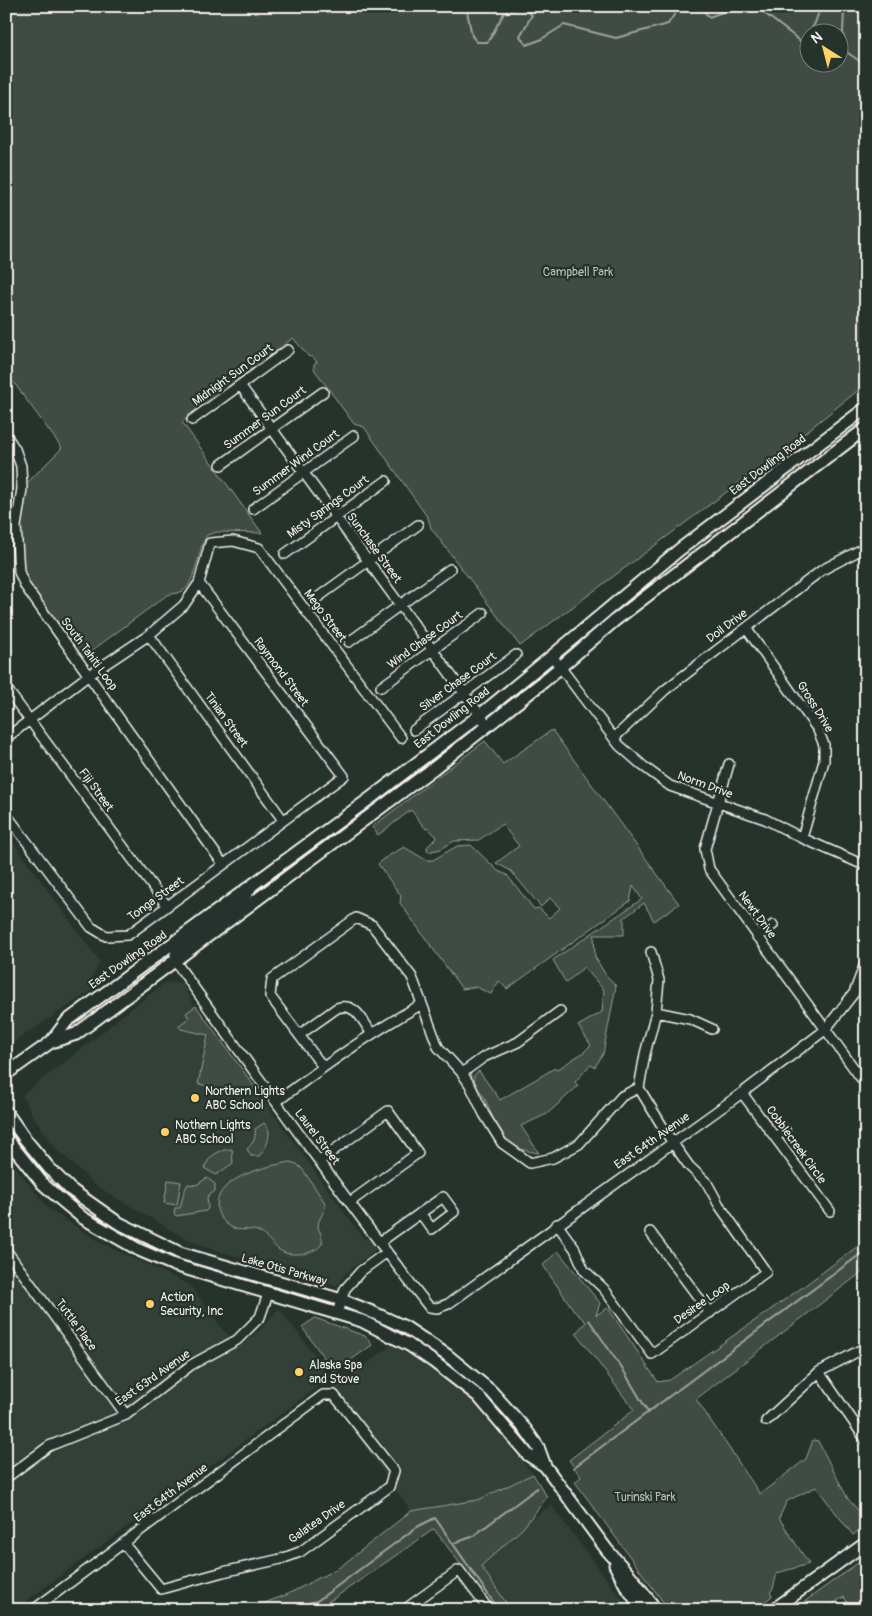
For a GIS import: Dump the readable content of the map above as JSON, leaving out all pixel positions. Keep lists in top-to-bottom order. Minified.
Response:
{"streets":{"main road":["East Dowling Road","Lake Otis Parkway"],"street":["Midnight Sun Court","Summer Sun Court","Summer Wind Court","Misty Springs Court","Sunchase Street","Mego Street","Doil Drive","Wind Chase Court","South Tahiti Loop","Raymond Street","Silver Chase Court","Gross Drive","Tinian Street","Norm Drive","Fiji Street","Tonga Street","Newt Drive","Laurel Street","East 64th Avenue","Cobblecreek Circle","Desiree Loop","Tuttle Place","East 63rd Avenue","Galatea Drive"]},"crossings":[["Midnight Sun Court","Sunchase Street"],["Summer Sun Court","Sunchase Street"],["Summer Wind Court","Sunchase Street"],["East Dowling Road","Sunchase Street"],["East Dowling Road","Norm Drive"],["East Dowling Road","Laurel Street"],["Misty Springs Court","Sunchase Street"],["Sunchase Street","Wind Chase Court"],["Sunchase Street","Silver Chase Court"],["Mego Street","Raymond Street"],["Doil Drive","Gross Drive"],["Doil Drive","Norm Drive"],["South Tahiti Loop","Tonga Street"],["Raymond Street","Tonga Street"],["Gross Drive","Norm Drive"],["Tinian Street","Tonga Street"],["Norm Drive","Newt Drive"],["Fiji Street","Tonga Street"],["Newt Drive","East 64th Avenue"],["Laurel Street","East 64th Avenue"],["East 64th Avenue","Cobblecreek Circle"],["East 64th Avenue","Desiree Loop"],["East 64th Avenue","Galatea Drive"],["Lake Otis Parkway","East 63rd Avenue"],["Tuttle Place","East 63rd Avenue"]],"parks":["Campbell Park","Turinski Park"],"places":["Northern Lights ABC School","Nothern Lights ABC School","Action Security, Inc","Alaska Spa and Stove"],"north":"top left"}
